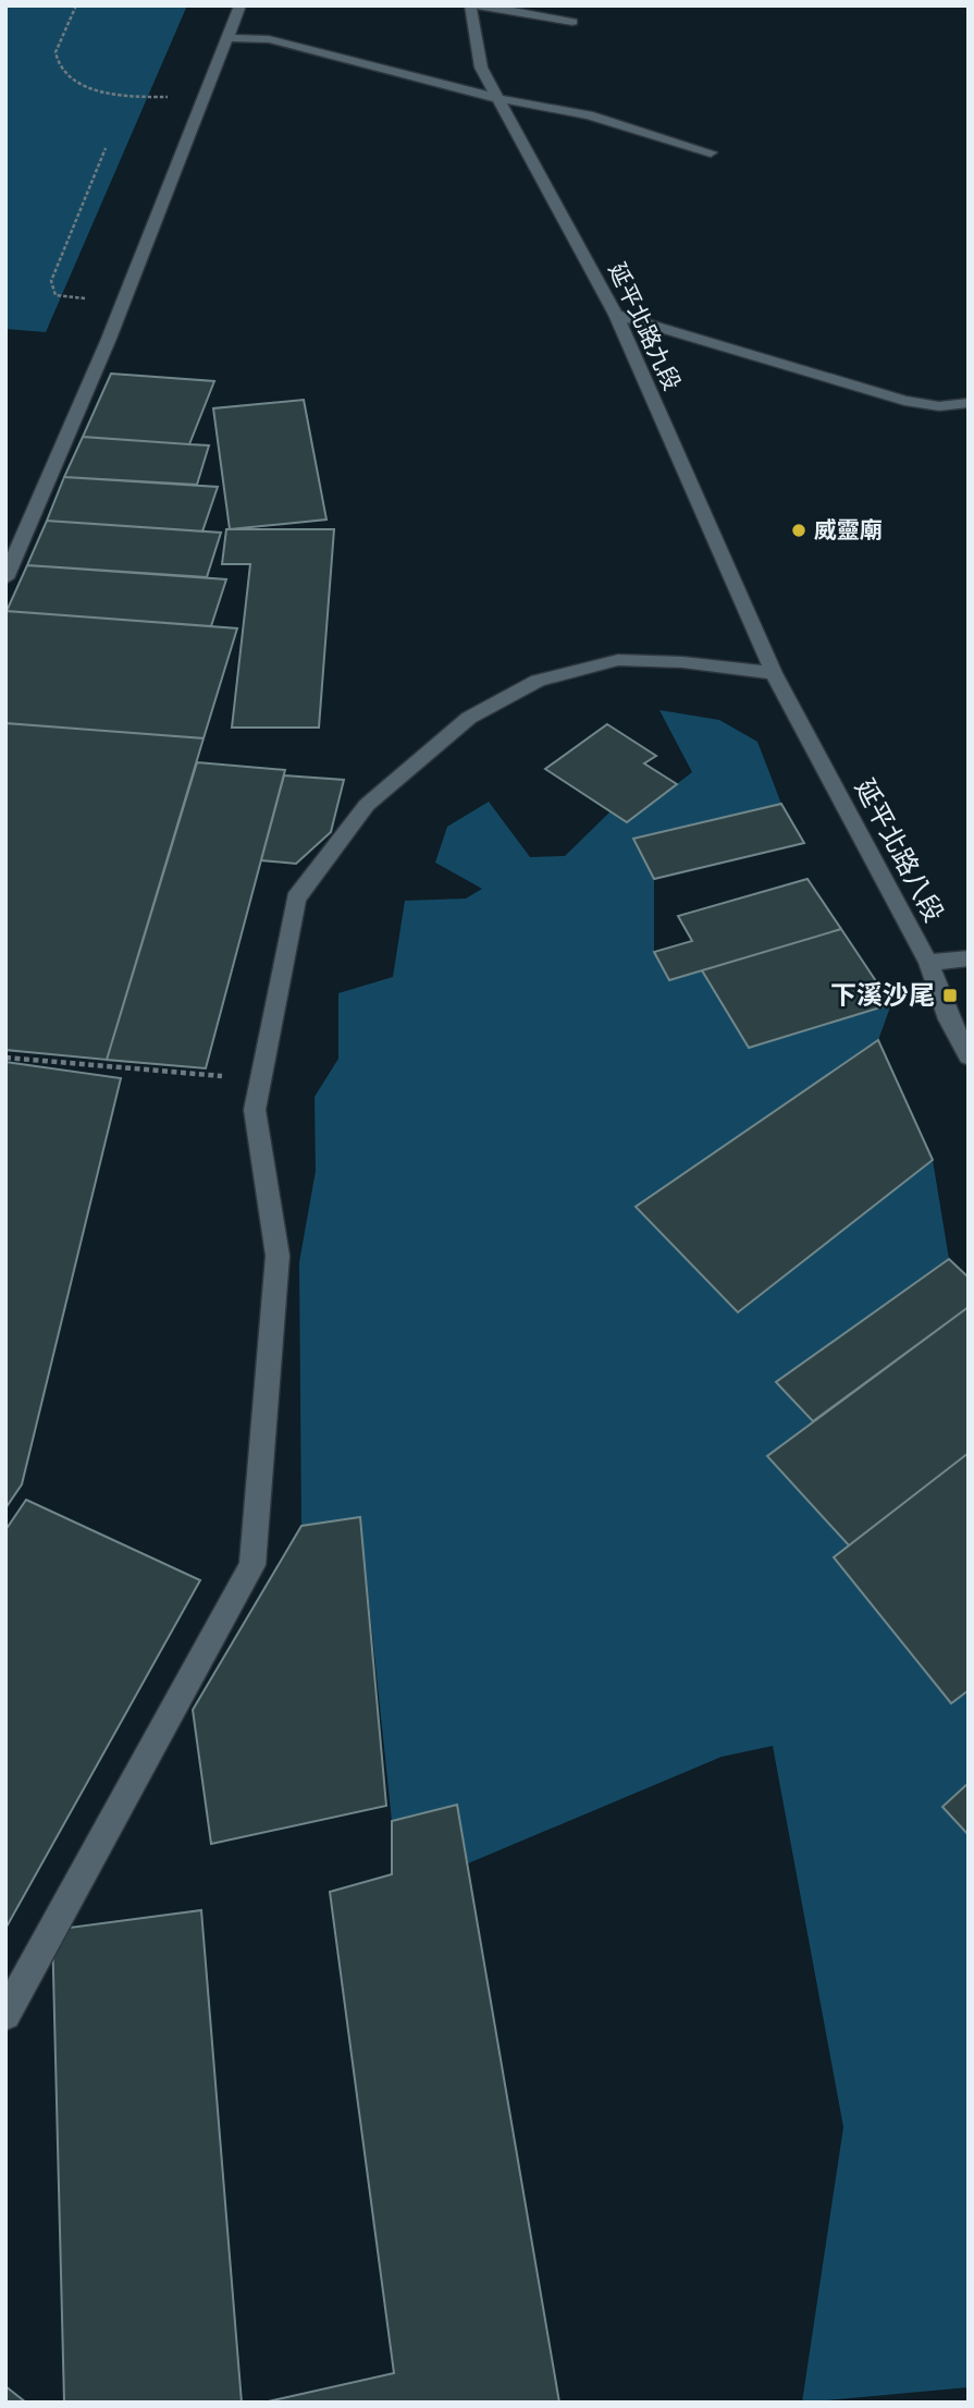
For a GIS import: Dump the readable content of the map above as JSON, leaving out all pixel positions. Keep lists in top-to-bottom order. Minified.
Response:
{"streets":{"street":["延平北路九段","延平北路八段"]},"crossings":[["延平北路九段","延平北路八段"]],"places":{"other":["威靈廟"],"transit":["下溪沙尾"]}}
